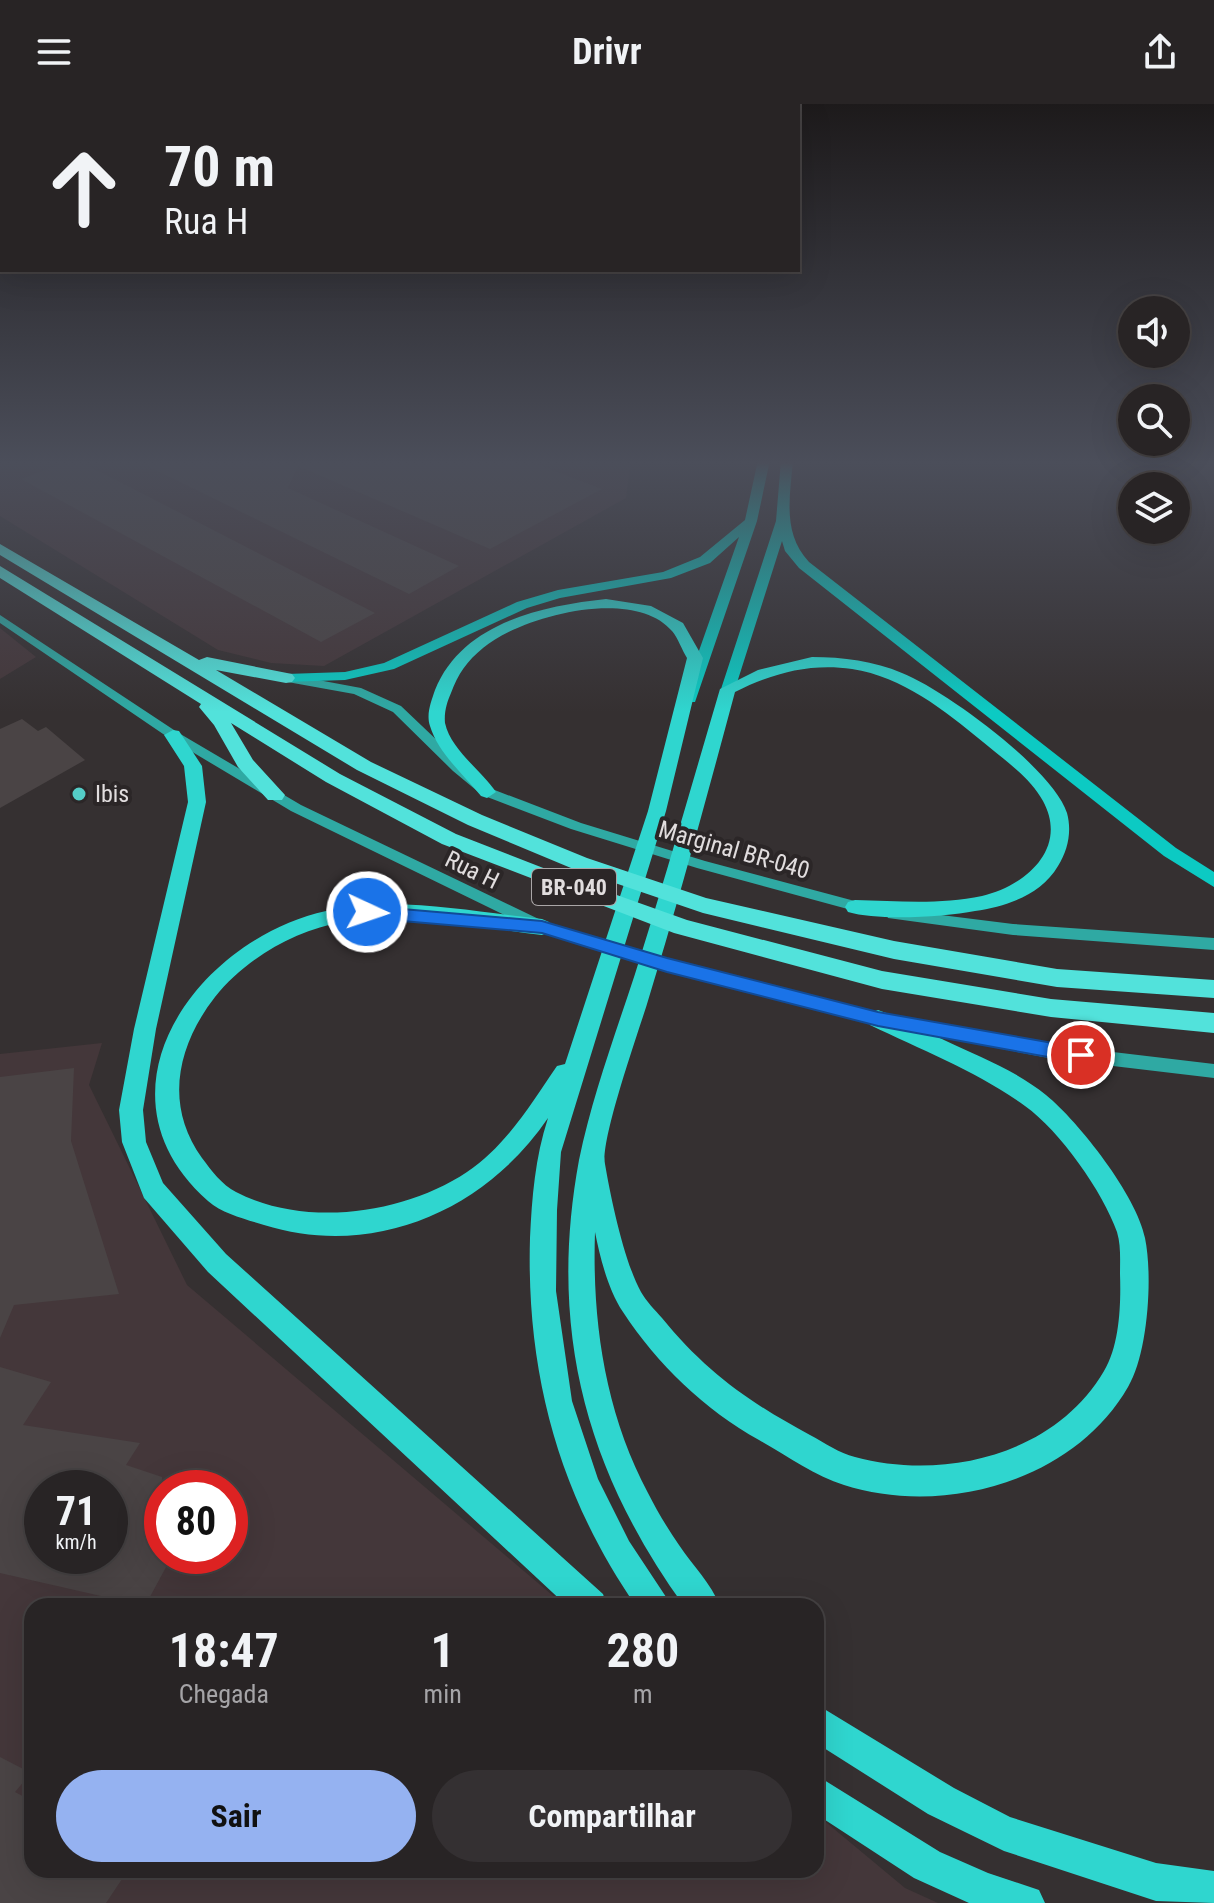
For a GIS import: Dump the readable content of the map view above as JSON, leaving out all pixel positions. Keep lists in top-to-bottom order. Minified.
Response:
{"streets":{"highway":["BR-040"],"main road":["Marginal BR-040","Rua H"]},"places":["Ibis"],"page":{"header":"Drivr","turn":["70 m","Rua H"],"speed":"71 km/h","limit":"80","eta":["18:47","Chegada","1","min","280","m"],"buttons":["Sair","Compartilhar"]}}
